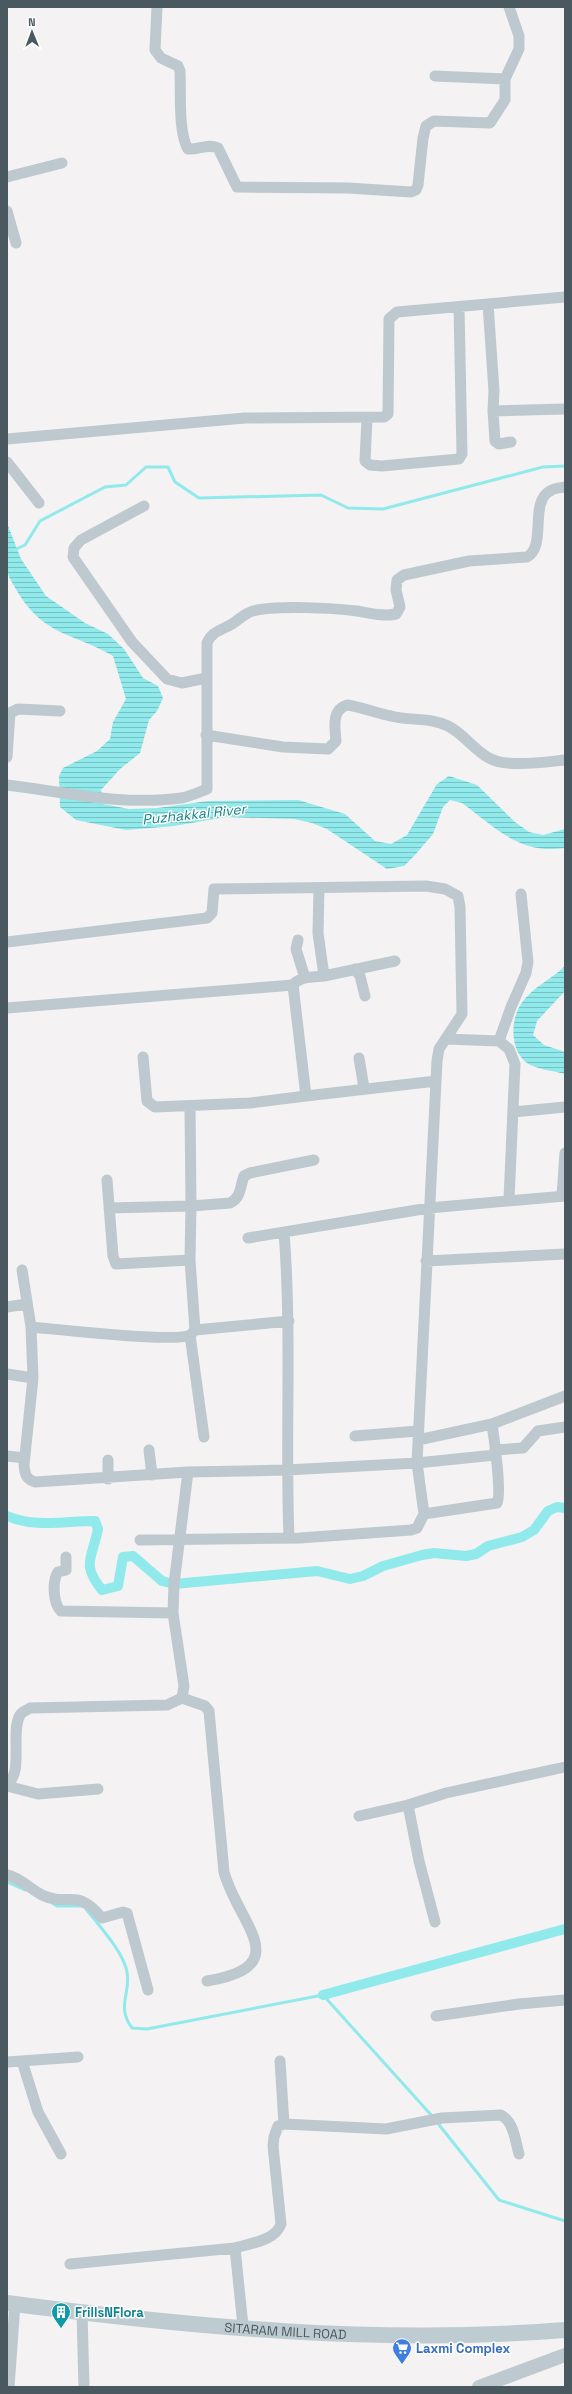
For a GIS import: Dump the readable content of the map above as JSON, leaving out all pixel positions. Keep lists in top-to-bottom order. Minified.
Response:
{"streets":{"main road":["SITARAM MILL ROAD"]},"water":["Puzhakkal River"],"places":{"building":["FrillsNFlora"],"supermarket":["Laxmi Complex"]},"north":"top"}
